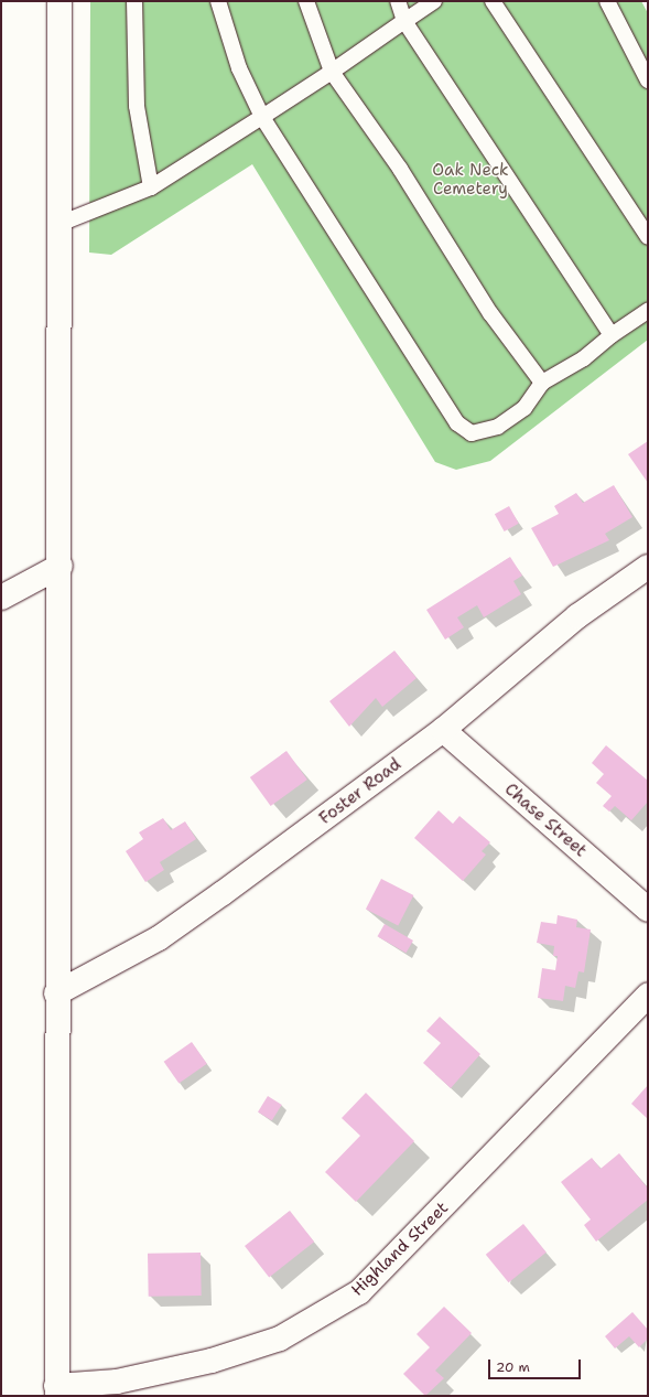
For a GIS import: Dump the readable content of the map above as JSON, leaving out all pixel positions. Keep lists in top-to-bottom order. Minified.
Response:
{"streets":{"street":["Foster Road","Chase Street","Highland Street"]},"crossings":[["Foster Road","Chase Street"]],"parks":["Oak Neck Cemetery"],"scale_bar":"20 m"}
